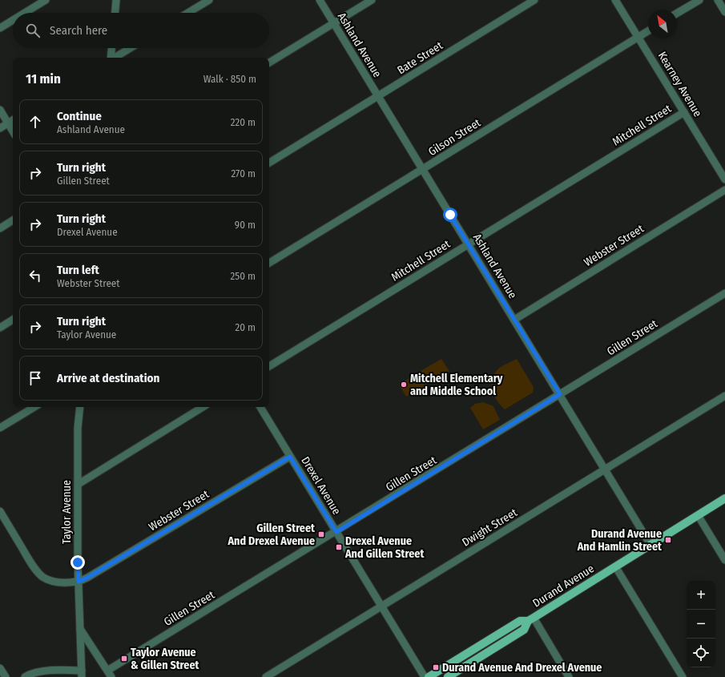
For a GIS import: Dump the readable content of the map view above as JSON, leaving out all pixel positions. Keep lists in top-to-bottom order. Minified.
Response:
{"streets":{"main road":["Durand Avenue"],"street":["Ashland Avenue","Bate Street","Kearney Avenue","Mitchell Street","Gilson Street","Webster Street","Gillen Street","Drexel Avenue","Taylor Avenue","Dwight Street"]},"crossings":[["Ashland Avenue","Bate Street"],["Ashland Avenue","Mitchell Street"],["Ashland Avenue","Gilson Street"],["Ashland Avenue","Webster Street"],["Ashland Avenue","Gillen Street"],["Ashland Avenue","Dwight Street"],["Ashland Avenue","Durand Avenue"],["Kearney Avenue","Mitchell Street"],["Kearney Avenue","Gilson Street"],["Webster Street","Drexel Avenue"],["Webster Street","Taylor Avenue"],["Gillen Street","Drexel Avenue"],["Drexel Avenue","Dwight Street"]],"places":{"other":["Mitchell Elementary and Middle School"],"transit":["Gillen Street And Drexel Avenue","Durand Avenue And Hamlin Street","Drexel Avenue And Gillen Street","Taylor Avenue & Gillen Street","Durand Avenue And Drexel Avenue"]},"north":"top left","page":{"search":"Search here","heading":["11 min","Walk · 850 m"],"list":[["Continue","Ashland Avenue","220 m"],["Turn right","Gillen Street","270 m"],["Turn right","Drexel Avenue","90 m"],["Turn left","Webster Street","250 m"],["Turn right","Taylor Avenue","20 m"],"Arrive at destination"],"map_buttons":["+","−"]}}
